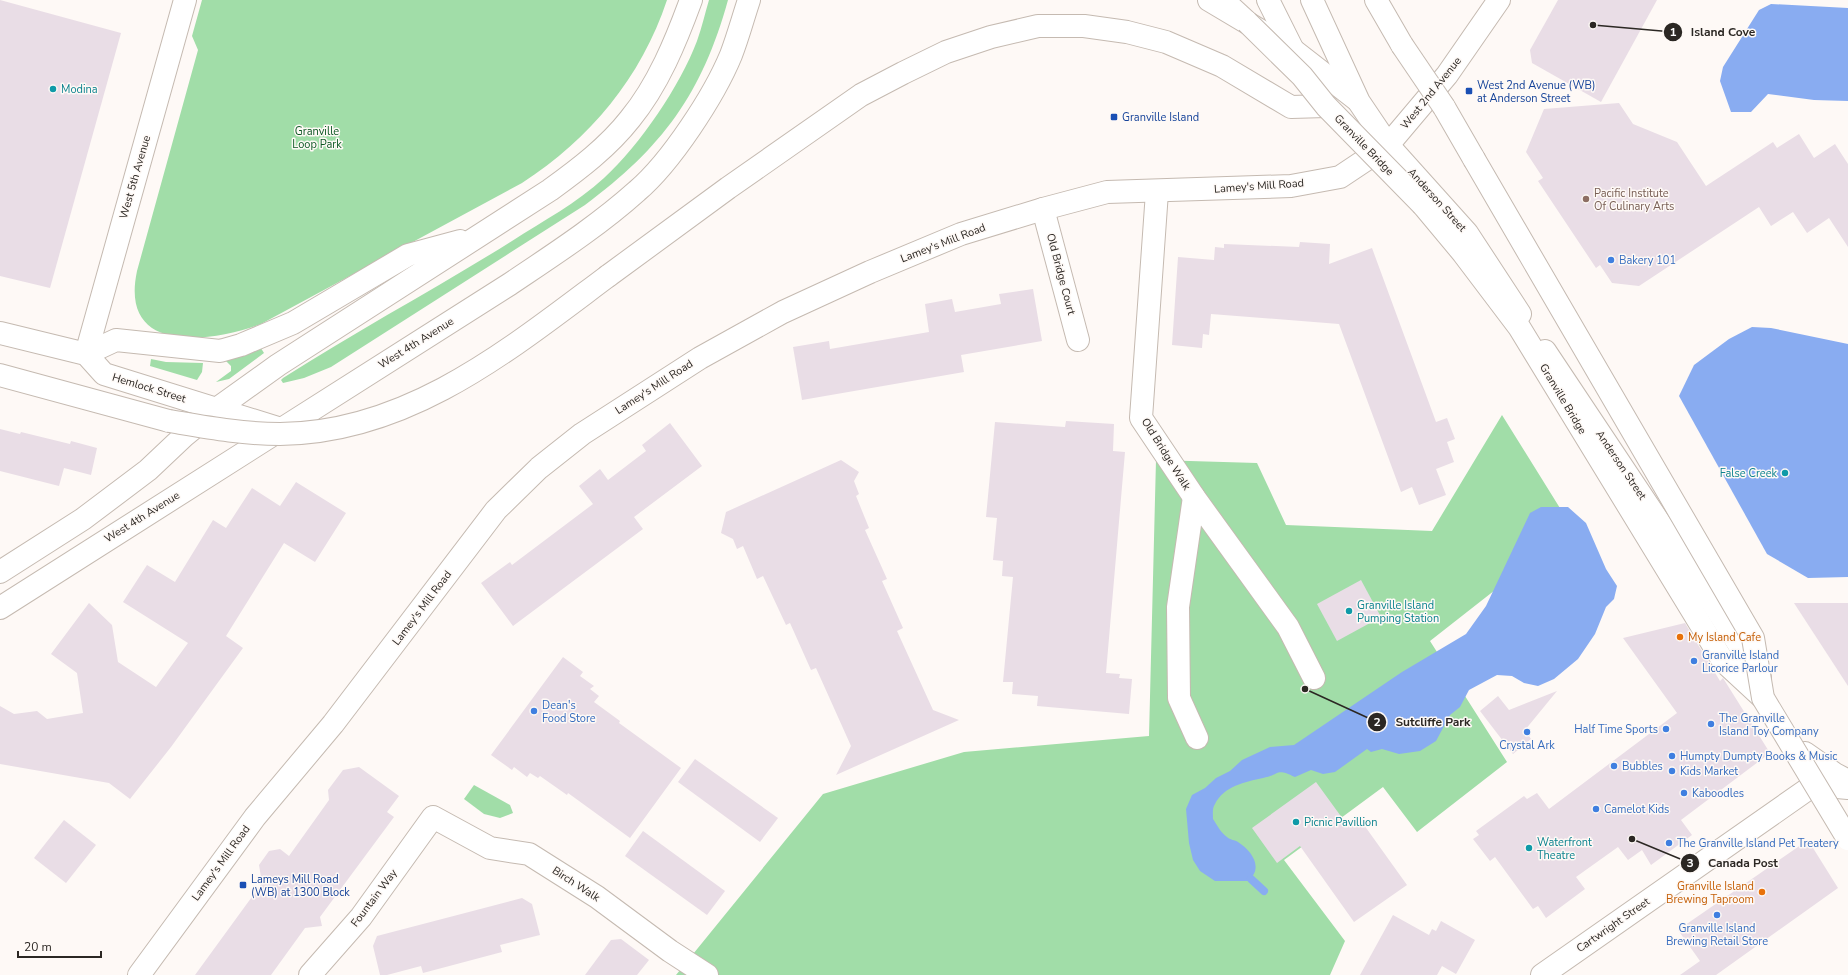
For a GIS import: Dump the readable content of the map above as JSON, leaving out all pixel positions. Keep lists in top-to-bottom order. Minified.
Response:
{"streets":{"main road":["West 2nd Avenue","Granville Bridge","West 5th Avenue","Lamey's Mill Road","Anderson Street","Old Bridge Court","West 4th Avenue","Hemlock Street","Old Bridge Walk","Birch Walk","Fountain Way","Cartwright Street"]},"crossings":[["West 2nd Avenue","Lamey's Mill Road"],["West 2nd Avenue","Anderson Street"],["West 5th Avenue","Hemlock Street"],["Lamey's Mill Road","Anderson Street"],["Lamey's Mill Road","Old Bridge Court"],["Lamey's Mill Road","Old Bridge Walk"],["Anderson Street","Cartwright Street"],["West 4th Avenue","Hemlock Street"],["Birch Walk","Fountain Way"]],"parks":["Granville Loop Park"],"places":{"other":["Island Cove","Modina","Pacific Institute Of Culinary Arts","Bakery 101","False Creek","Granville Island Pumping Station","My Island Cafe","Granville Island Licorice Parlour","Sutcliffe Park","Dean's Food Store","The Granville Island Toy Company","Half Time Sports","Crystal Ark","Humpty Dumpty Books & Music","Bubbles","Kids Market","Kaboodles","Camelot Kids","Picnic Pavillion","Canada Post","The Granville Island Pet Treatery","Waterfront Theatre","Granville Island Brewing Taproom","Granville Island Brewing Retail Store"],"transit":["West 2nd Avenue (WB) at Anderson Street","Granville Island","Lameys Mill Road (WB) at 1300 Block"]},"scale_bar":"20 m"}
